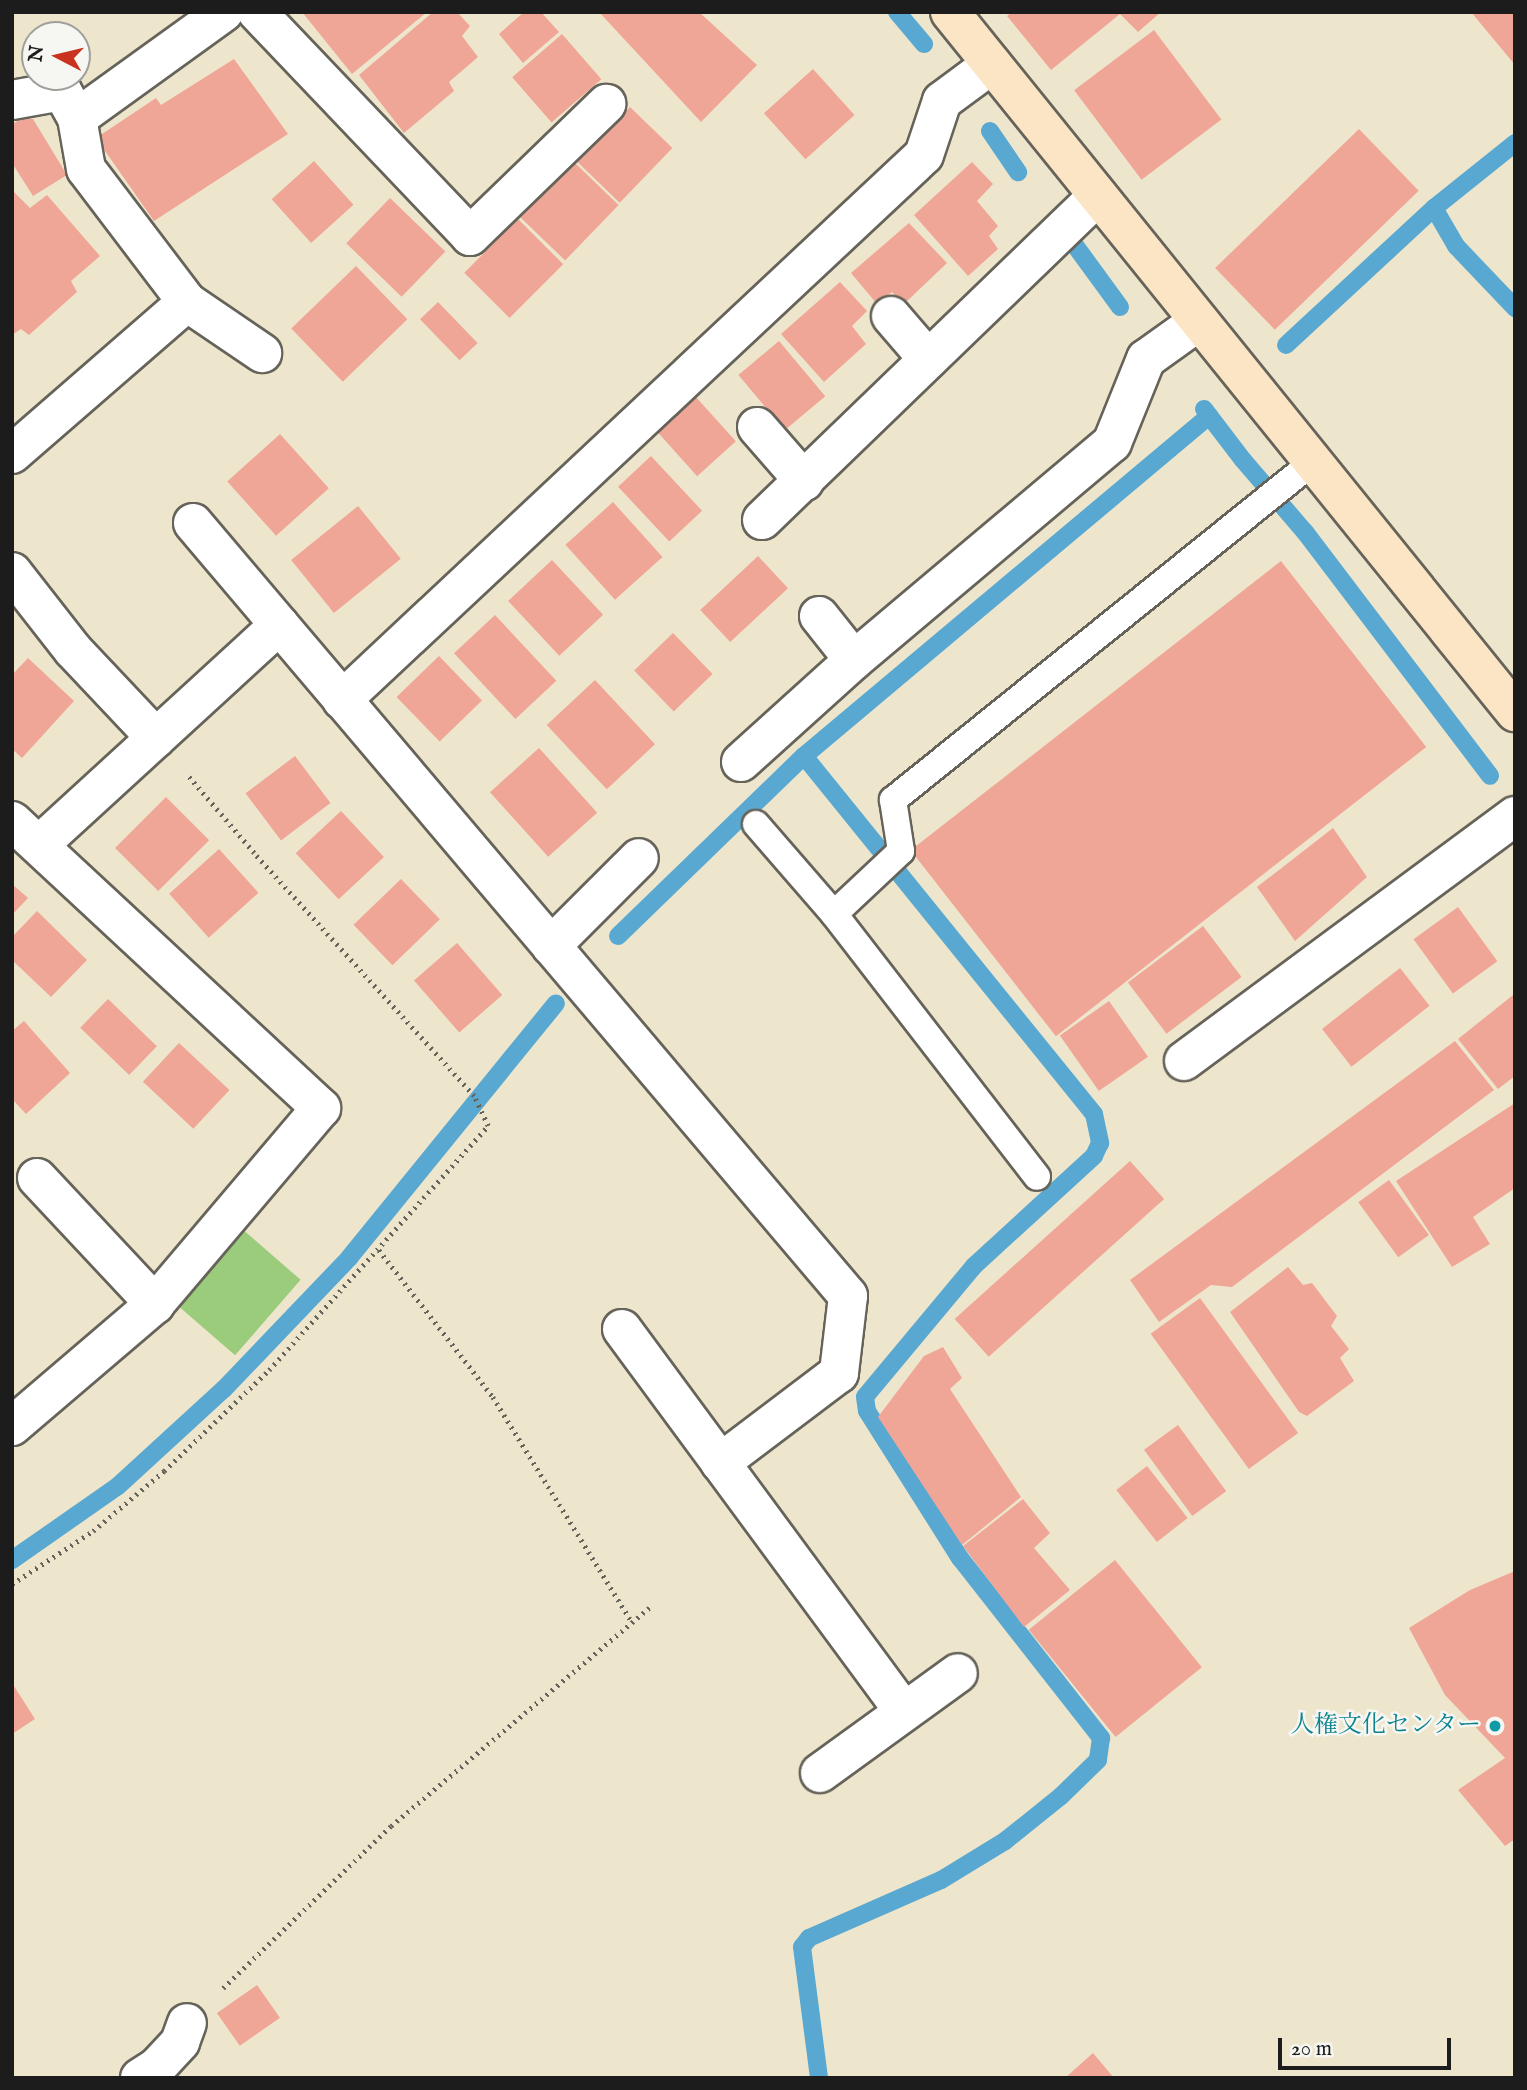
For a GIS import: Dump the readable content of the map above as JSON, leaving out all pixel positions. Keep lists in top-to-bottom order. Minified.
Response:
{"places":["人権文化センター"],"scale_bar":"20 m","north":"left"}
